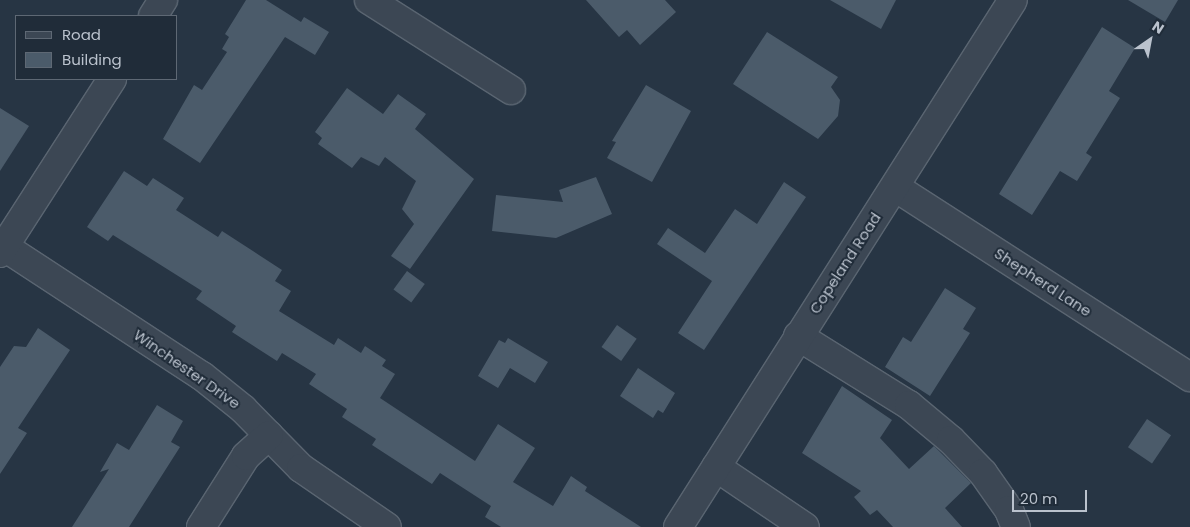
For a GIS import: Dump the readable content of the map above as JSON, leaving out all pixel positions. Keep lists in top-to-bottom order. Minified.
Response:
{"streets":{"street":["Copeland Road","Shepherd Lane","Winchester Drive"]},"crossings":[["Copeland Road","Shepherd Lane"]],"legend":["Road","Building"],"scale_bar":"20 m","north":"top right"}
